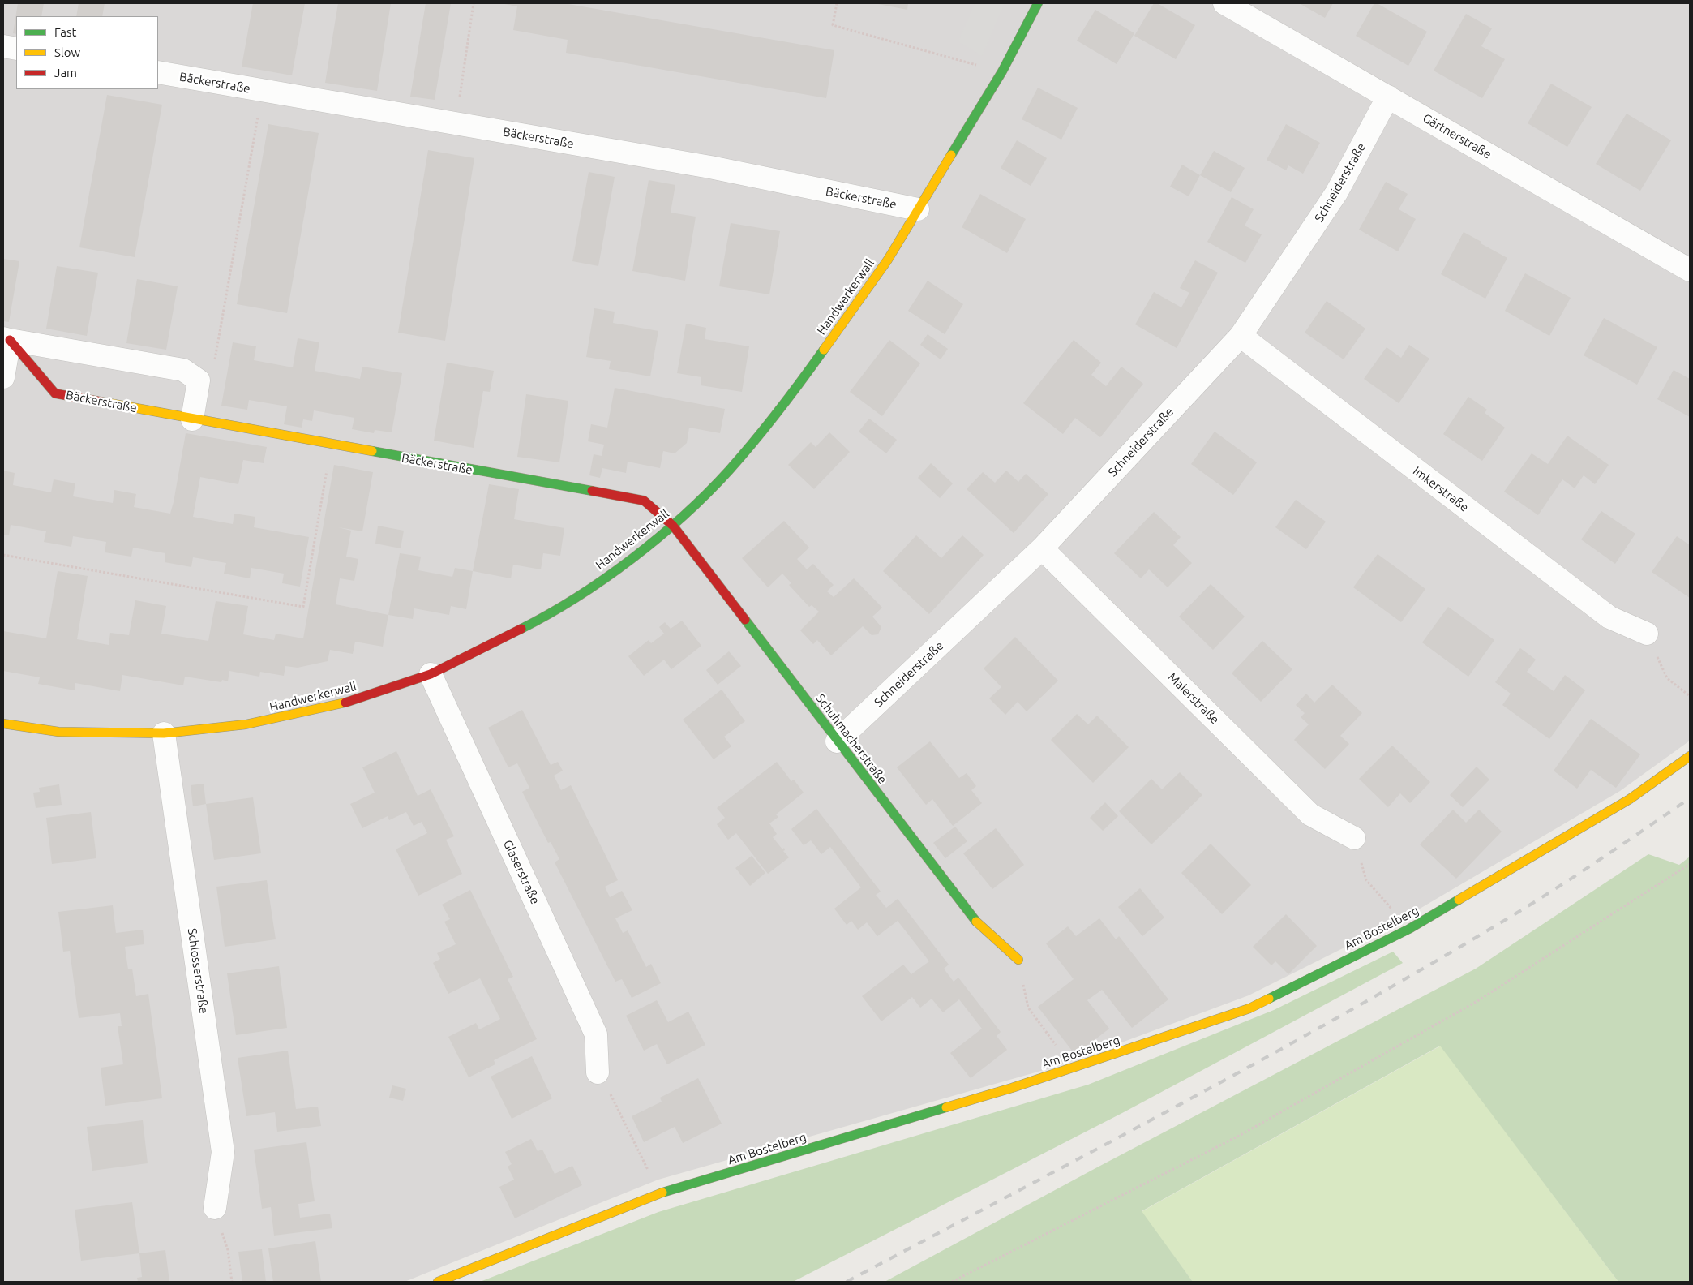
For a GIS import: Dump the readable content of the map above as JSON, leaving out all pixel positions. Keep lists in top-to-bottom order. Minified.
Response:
{"streets":{"street":["Bäckerstraße","Gärtnerstraße","Schneiderstraße","Handwerkerwall","Imkerstraße","Malerstraße","Schuhmacherstraße","Glaserstraße","Am Bostelberg","Schlosserstraße"]},"crossings":[["Bäckerstraße","Handwerkerwall"],["Bäckerstraße","Schuhmacherstraße"],["Gärtnerstraße","Schneiderstraße"],["Schneiderstraße","Imkerstraße"],["Schneiderstraße","Malerstraße"],["Schneiderstraße","Schuhmacherstraße"],["Handwerkerwall","Schuhmacherstraße"],["Handwerkerwall","Glaserstraße"],["Handwerkerwall","Schlosserstraße"]],"legend":["Fast","Slow","Jam"]}
